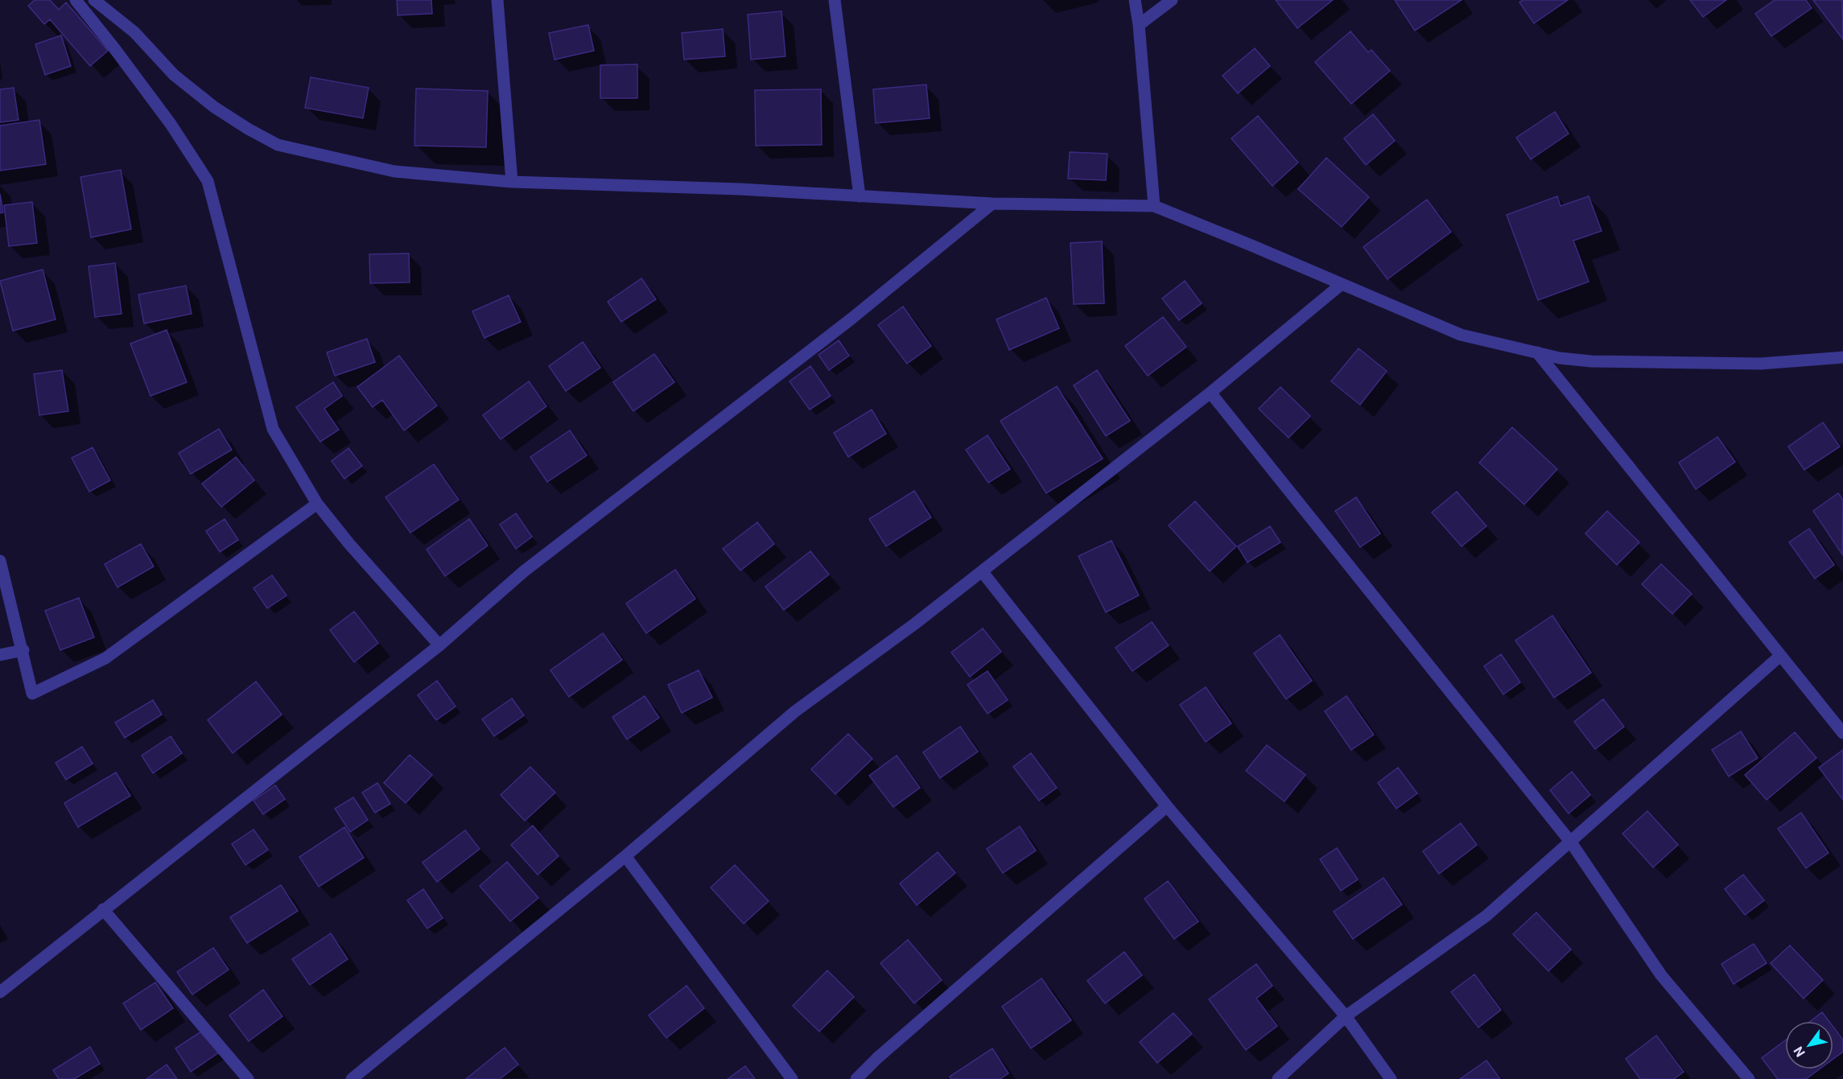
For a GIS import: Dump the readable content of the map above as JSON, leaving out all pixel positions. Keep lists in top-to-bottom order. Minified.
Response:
{"north":"bottom left"}
